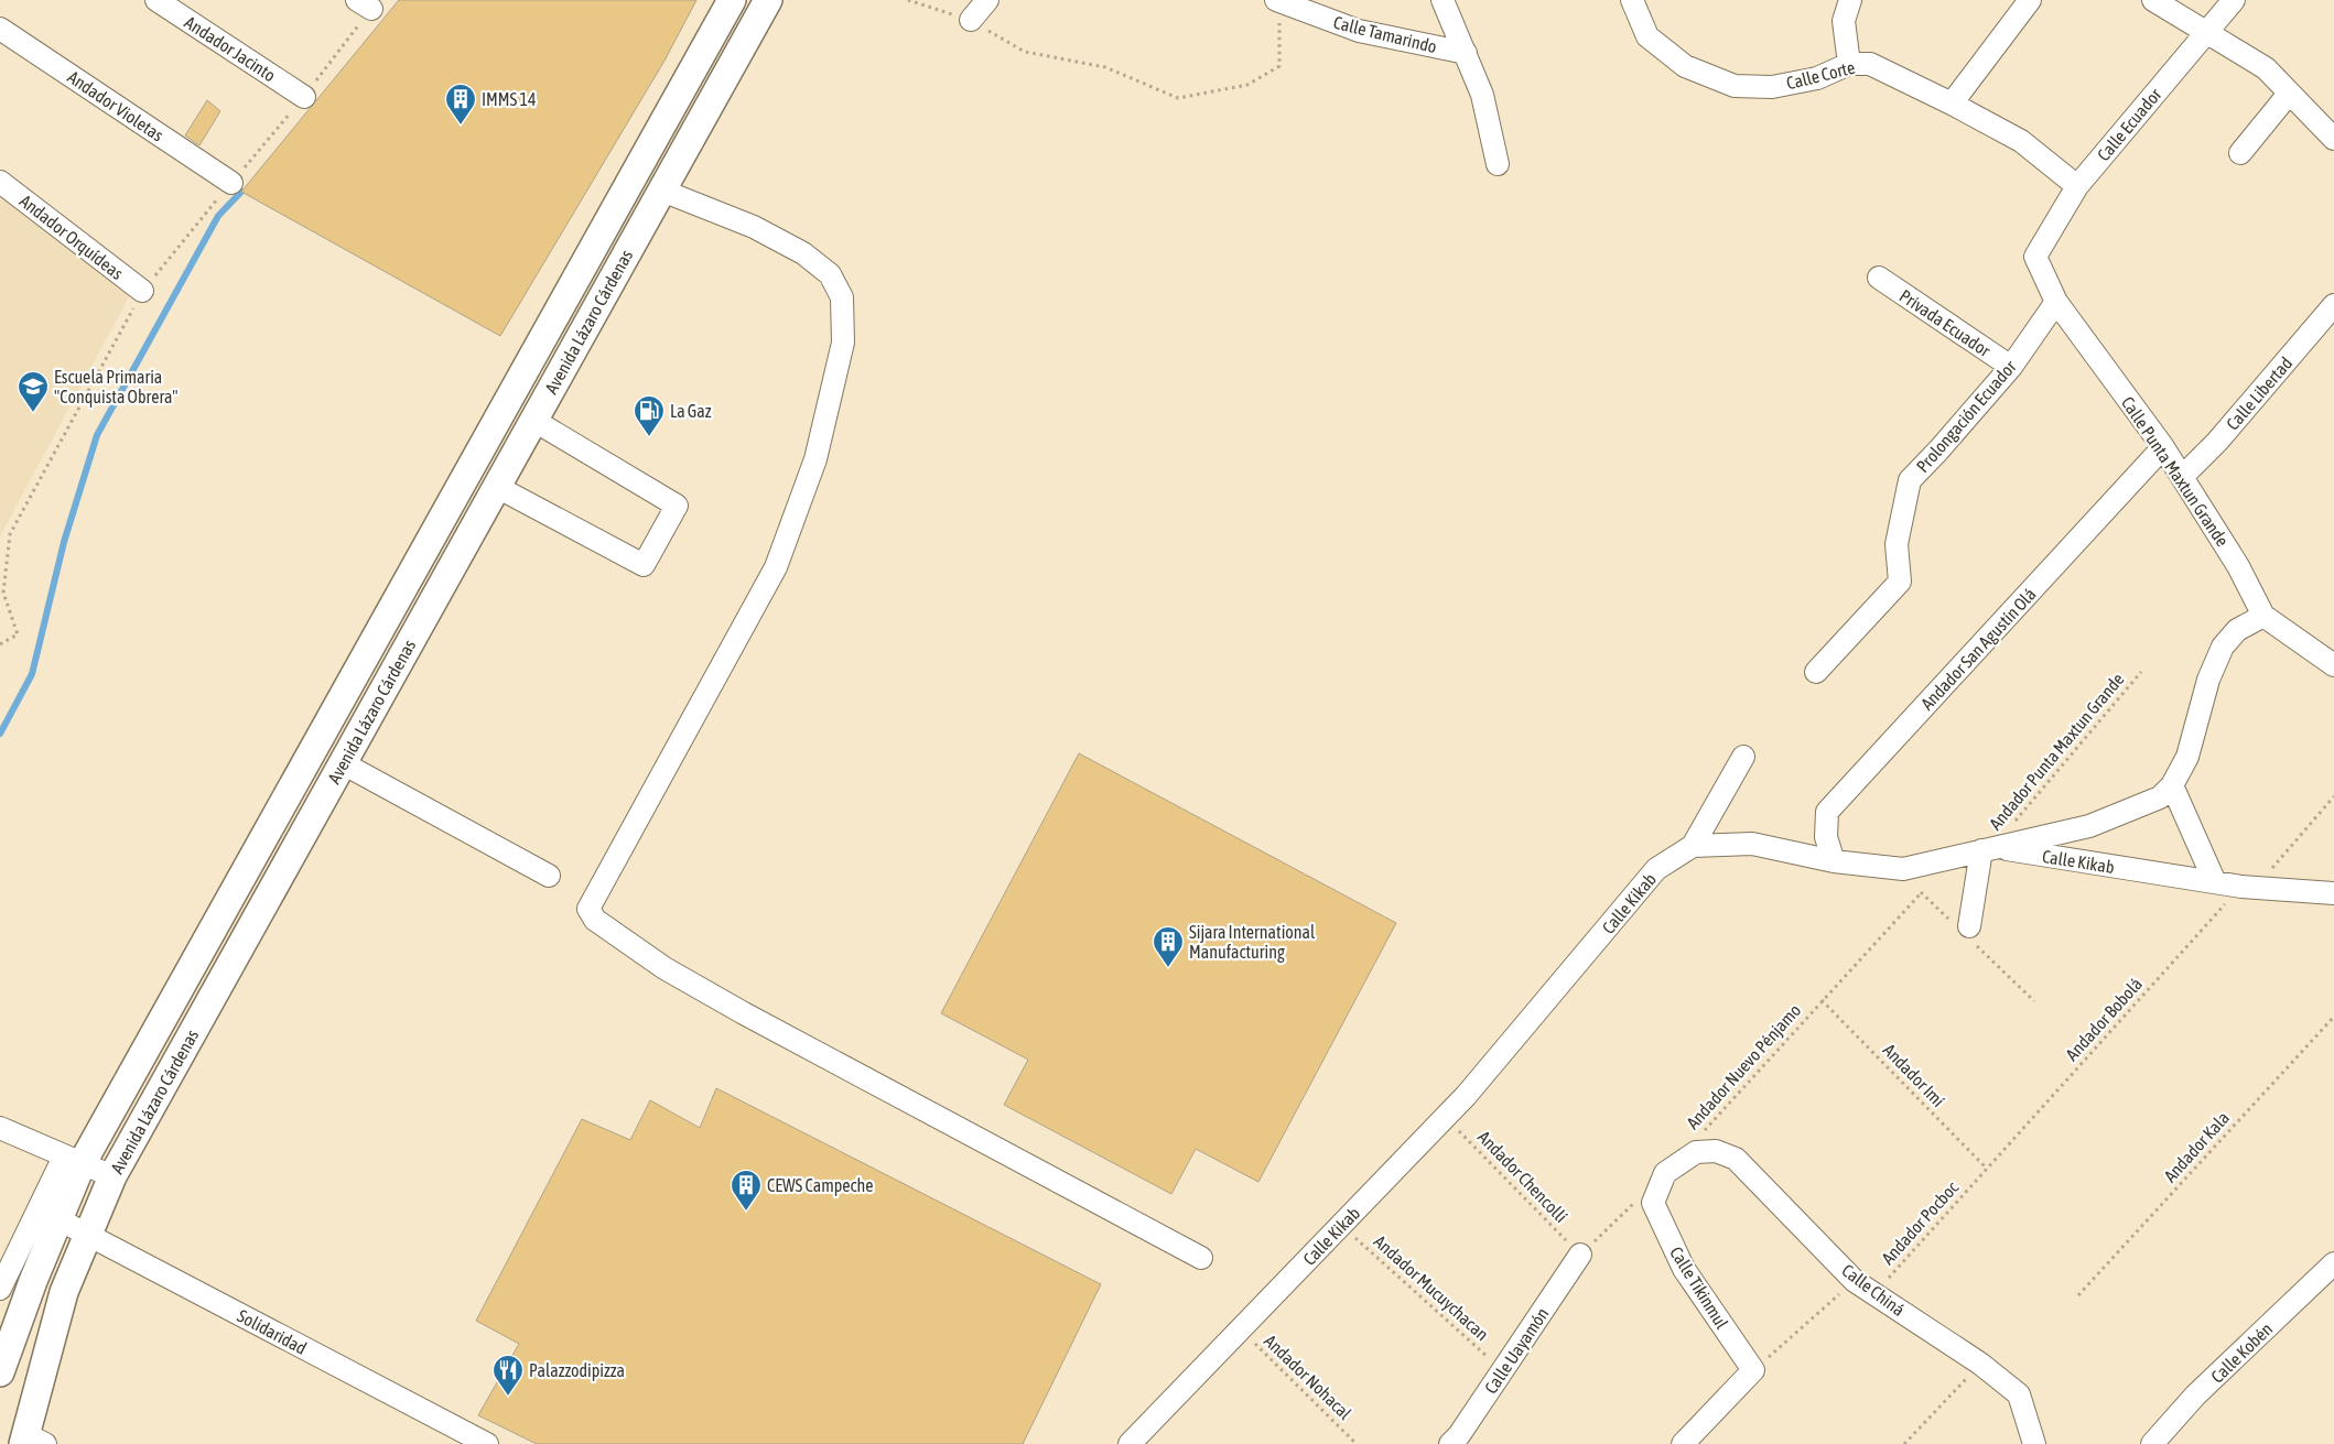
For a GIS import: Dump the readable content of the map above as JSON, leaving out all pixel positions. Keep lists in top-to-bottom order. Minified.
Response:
{"streets":{"main road":["Avenida Lázaro Cárdenas"],"street":["Calle Tamarindo","Andador Jacinto","Calle Corte","Andador Violetas","Calle Ecuador","Andador Orquídeas","Privada Ecuador","Calle Libertad","Prolongación Ecuador","Calle Punta Maxtun Grande","Andador San Agustín Olá","Calle Kikab","Calle Tikinmul","Calle Chiná","Solidaridad","Calle Uayamón","Calle Kobén"],"path":["Andador Punta Maxtun Grande","Andador Bobolá","Andador Nuevo Pénjamo","Andador Imí","Andador Kala","Andador Chencollí","Andador Pocboc","Andador Mucuychacan","Andador Nohacal"]},"crossings":[["Calle Corte","Calle Ecuador"],["Calle Ecuador","Calle Punta Maxtun Grande"],["Avenida Lázaro Cárdenas","Solidaridad"],["Privada Ecuador","Prolongación Ecuador"],["Calle Libertad","Calle Punta Maxtun Grande"],["Prolongación Ecuador","Calle Punta Maxtun Grande"],["Calle Punta Maxtun Grande","Andador San Agustín Olá"],["Andador San Agustín Olá","Calle Kikab"],["Andador Punta Maxtun Grande","Calle Kikab"],["Calle Kikab","Andador Bobolá"],["Calle Kikab","Andador Chencollí"],["Calle Kikab","Andador Mucuychacan"],["Calle Kikab","Andador Nohacal"],["Andador Bobolá","Andador Imí"],["Andador Bobolá","Andador Pocboc"],["Andador Nuevo Pénjamo","Andador Imí"],["Andador Nuevo Pénjamo","Calle Tikinmul"],["Andador Nuevo Pénjamo","Calle Chiná"],["Andador Imí","Andador Pocboc"],["Andador Chencollí","Calle Uayamón"],["Andador Pocboc","Calle Chiná"],["Andador Mucuychacan","Calle Uayamón"],["Calle Tikinmul","Calle Chiná"]],"places":{"building":["IMMS 14","Sijara International Manufacturing","CEWS Campeche"],"school or university":["Escuela Primaria \"Conquista Obrera\""],"fuel station":["La Gaz"],"restaurant":["Palazzodipizza"]}}
